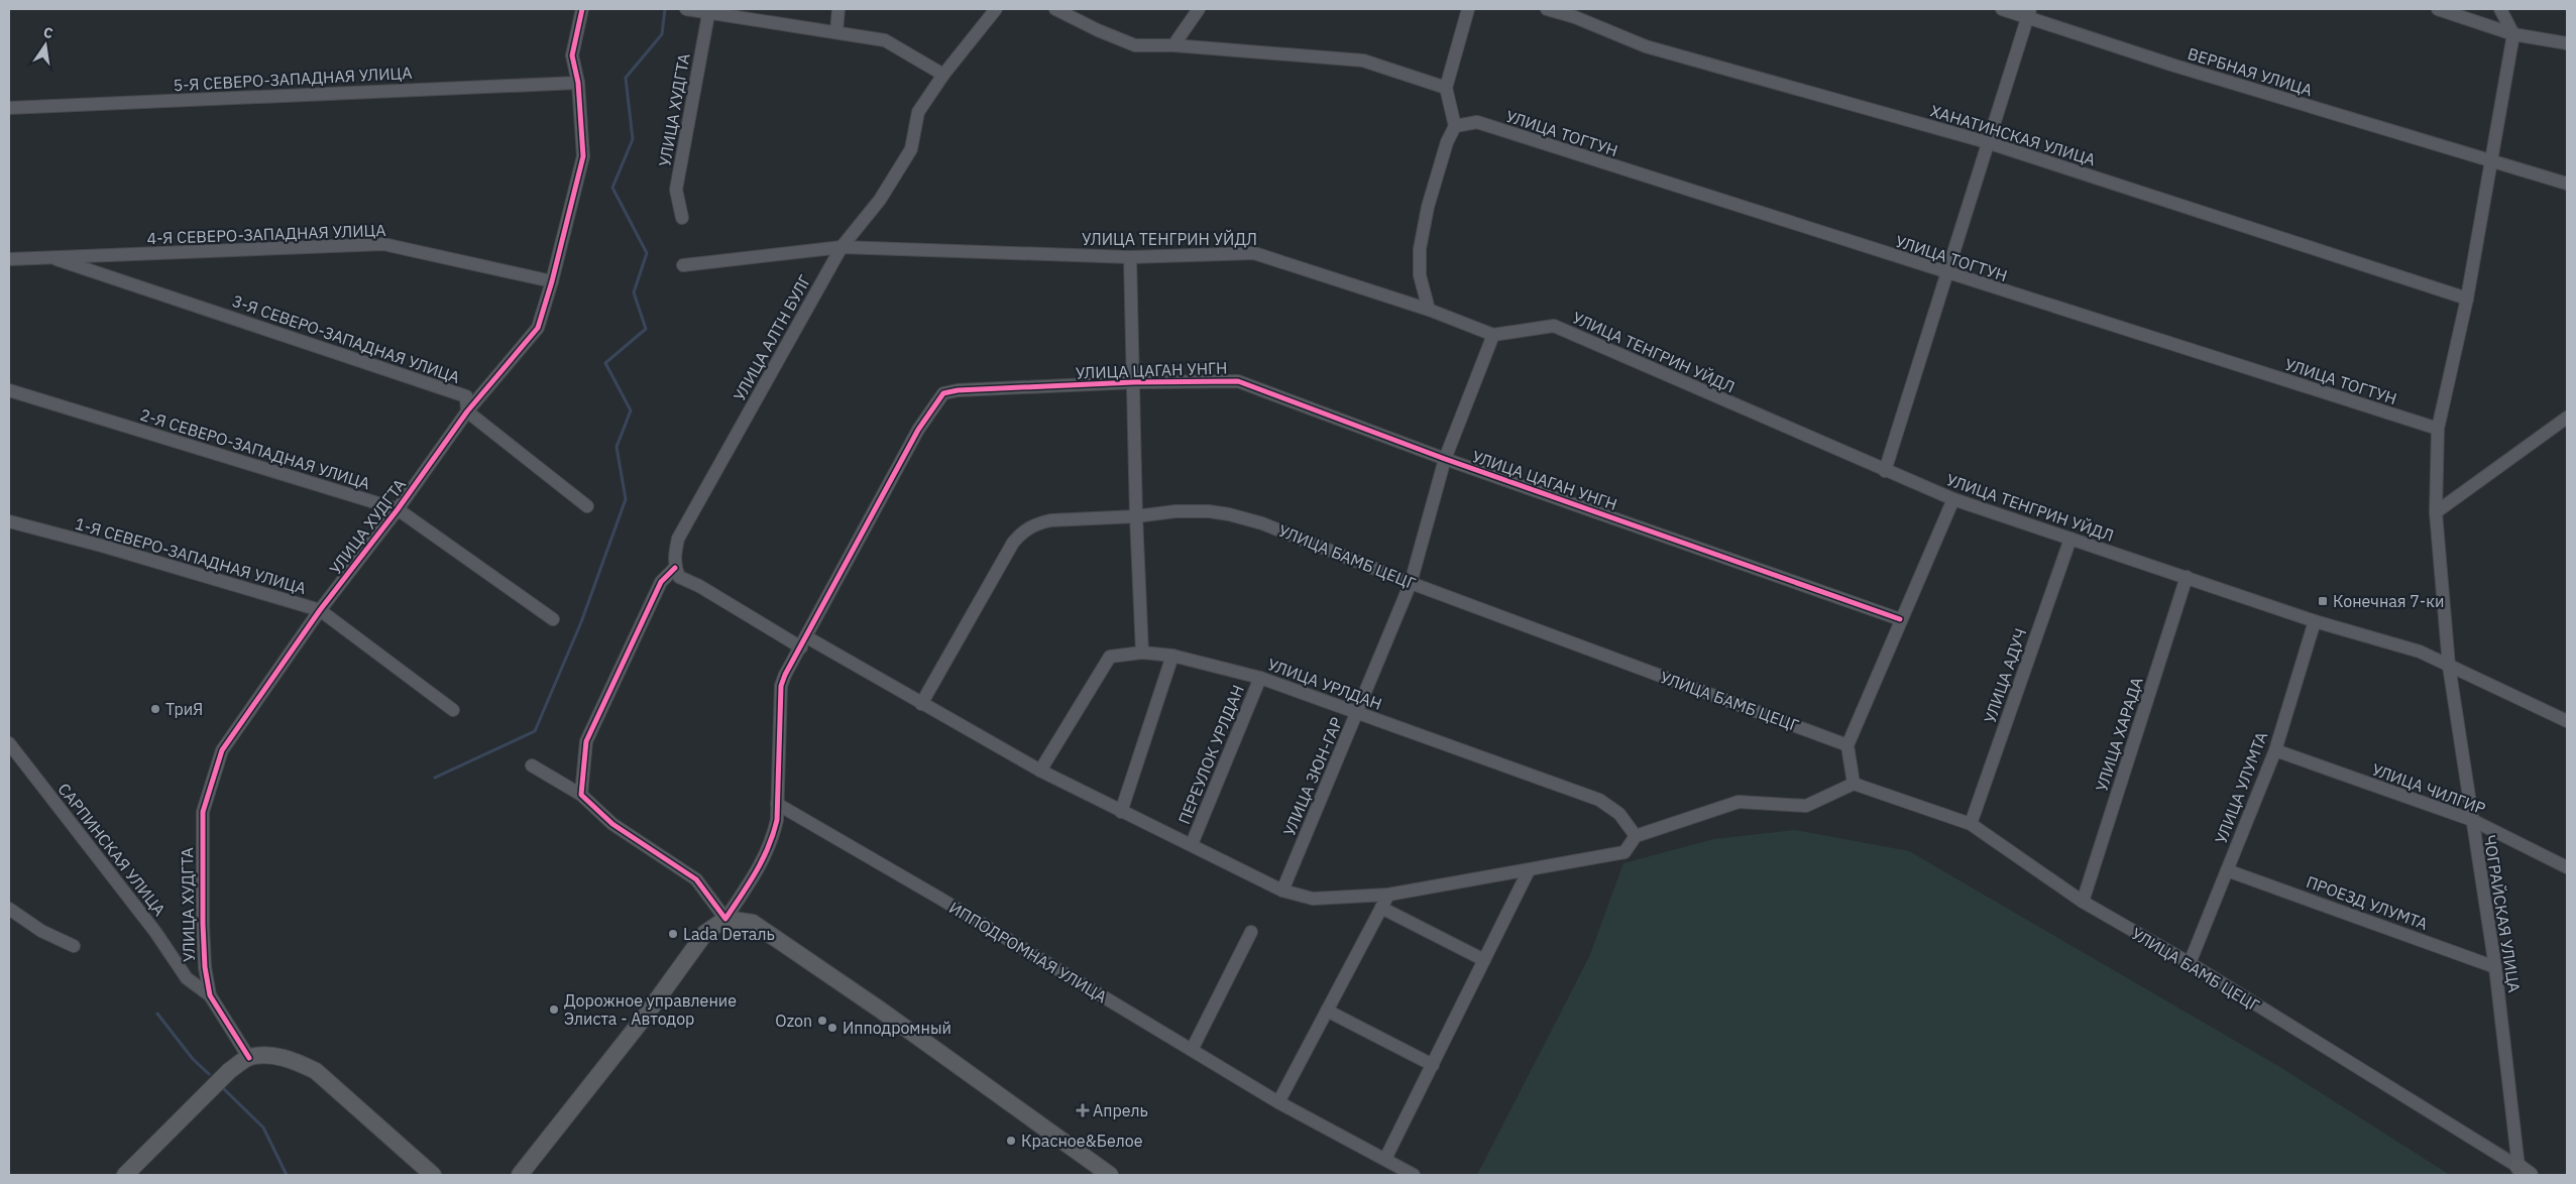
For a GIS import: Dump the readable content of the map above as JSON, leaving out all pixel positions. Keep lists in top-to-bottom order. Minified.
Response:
{"streets":{"street":["ВЕРБНАЯ УЛИЦА","5-Я СЕВЕРО-ЗАПАДНАЯ УЛИЦА","УЛИЦА ХУДГТА","УЛИЦА ТОГТУН","ХАНАТИНСКАЯ УЛИЦА","4-Я СЕВЕРО-ЗАПАДНАЯ УЛИЦА","УЛИЦА ТЕНГРИН УЙДЛ","УЛИЦА АЛТН БУЛГ","3-Я СЕВЕРО-ЗАПАДНАЯ УЛИЦА","УЛИЦА ЦАГАН УНГН","2-Я СЕВЕРО-ЗАПАДНАЯ УЛИЦА","1-Я СЕВЕРО-ЗАПАДНАЯ УЛИЦА","УЛИЦА БАМБ ЦЕЦГ","УЛИЦА АДУЧ","УЛИЦА УРЛДАН","УЛИЦА ХАРАДА","ПЕРЕУЛОК УРЛДАН","УЛИЦА ЗЮН-ГАР","УЛИЦА УЛУМТА","УЛИЦА ЧИЛГИР","САРПИНСКАЯ УЛИЦА","ПРОЕЗД УЛУМТА","ЧОГРАЙСКАЯ УЛИЦА","ИППОДРОМНАЯ УЛИЦА"]},"crossings":[["ВЕРБНАЯ УЛИЦА","ЧОГРАЙСКАЯ УЛИЦА"],["5-Я СЕВЕРО-ЗАПАДНАЯ УЛИЦА","УЛИЦА ХУДГТА"],["УЛИЦА ХУДГТА","4-Я СЕВЕРО-ЗАПАДНАЯ УЛИЦА"],["УЛИЦА ХУДГТА","3-Я СЕВЕРО-ЗАПАДНАЯ УЛИЦА"],["УЛИЦА ХУДГТА","2-Я СЕВЕРО-ЗАПАДНАЯ УЛИЦА"],["УЛИЦА ХУДГТА","1-Я СЕВЕРО-ЗАПАДНАЯ УЛИЦА"],["УЛИЦА ХУДГТА","САРПИНСКАЯ УЛИЦА"],["УЛИЦА ТОГТУН","ЧОГРАЙСКАЯ УЛИЦА"],["ХАНАТИНСКАЯ УЛИЦА","ЧОГРАЙСКАЯ УЛИЦА"],["4-Я СЕВЕРО-ЗАПАДНАЯ УЛИЦА","3-Я СЕВЕРО-ЗАПАДНАЯ УЛИЦА"],["УЛИЦА ТЕНГРИН УЙДЛ","УЛИЦА АЛТН БУЛГ"],["УЛИЦА ТЕНГРИН УЙДЛ","УЛИЦА АДУЧ"],["УЛИЦА ТЕНГРИН УЙДЛ","УЛИЦА ХАРАДА"],["УЛИЦА ТЕНГРИН УЙДЛ","УЛИЦА ЗЮН-ГАР"],["УЛИЦА ТЕНГРИН УЙДЛ","УЛИЦА УЛУМТА"],["УЛИЦА ТЕНГРИН УЙДЛ","ЧОГРАЙСКАЯ УЛИЦА"],["УЛИЦА ЦАГАН УНГН","УЛИЦА ЗЮН-ГАР"],["УЛИЦА ЦАГАН УНГН","ИППОДРОМНАЯ УЛИЦА"],["УЛИЦА БАМБ ЦЕЦГ","УЛИЦА АДУЧ"],["УЛИЦА БАМБ ЦЕЦГ","УЛИЦА ХАРАДА"],["УЛИЦА БАМБ ЦЕЦГ","УЛИЦА ЗЮН-ГАР"],["УЛИЦА БАМБ ЦЕЦГ","УЛИЦА УЛУМТА"],["УЛИЦА БАМБ ЦЕЦГ","ЧОГРАЙСКАЯ УЛИЦА"],["УЛИЦА УРЛДАН","ПЕРЕУЛОК УРЛДАН"],["УЛИЦА УРЛДАН","УЛИЦА ЗЮН-ГАР"],["УЛИЦА УЛУМТА","УЛИЦА ЧИЛГИР"],["УЛИЦА УЛУМТА","ПРОЕЗД УЛУМТА"],["УЛИЦА ЧИЛГИР","ЧОГРАЙСКАЯ УЛИЦА"],["ПРОЕЗД УЛУМТА","ЧОГРАЙСКАЯ УЛИЦА"]],"places":{"transit":["Конечная 7-ки"],"other":["ТриЯ","Lada Dеталь","Дорожное управление Элиста - Автодор","Ozon","Ипподромный","Красное&Белое"],"health":["Апрель"]},"north":"top"}
